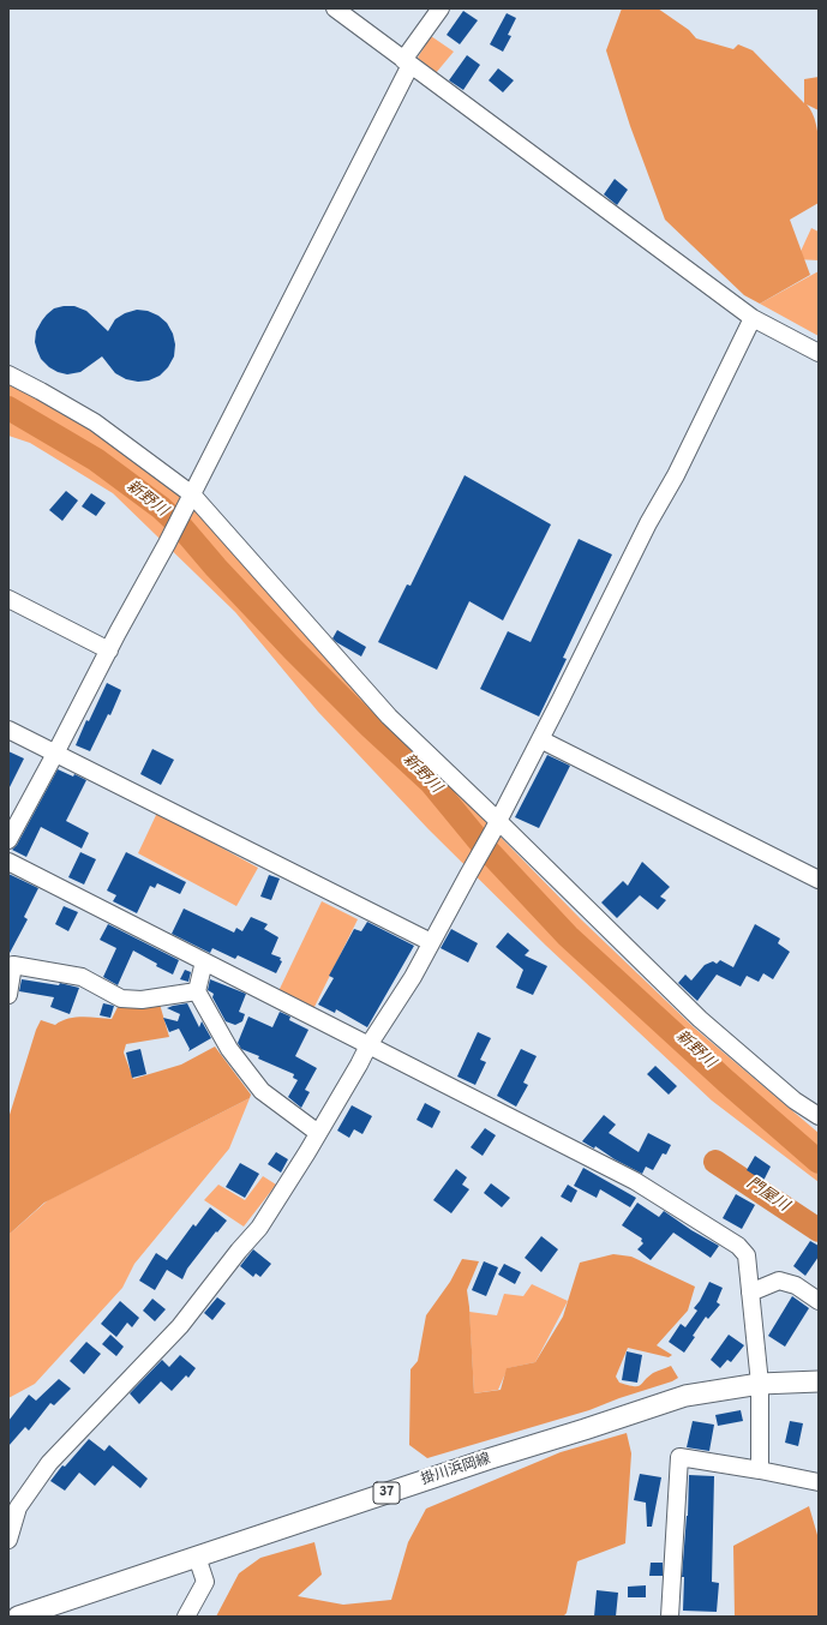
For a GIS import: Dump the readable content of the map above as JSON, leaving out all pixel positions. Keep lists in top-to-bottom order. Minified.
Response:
{"streets":{"main road":["掛川浜岡線","37"]},"water":["新野川","門屋川"]}
